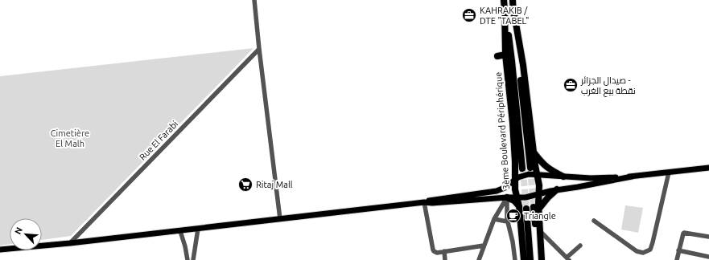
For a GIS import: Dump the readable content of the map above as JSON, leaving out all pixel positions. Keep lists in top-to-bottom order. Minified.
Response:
{"streets":{"highway":["3ème Boulevard Périphérique"],"street":["Rue El Farabi"]},"parks":["Cimetière El Malh"],"places":{"office":["KAHRAKIB / DTE \"TABEL\"","صيدال الجزائر - نقطة بيع الغرب"],"supermarket":["Ritaj Mall"],"cafe":["Triangle"]},"north":"top left"}
